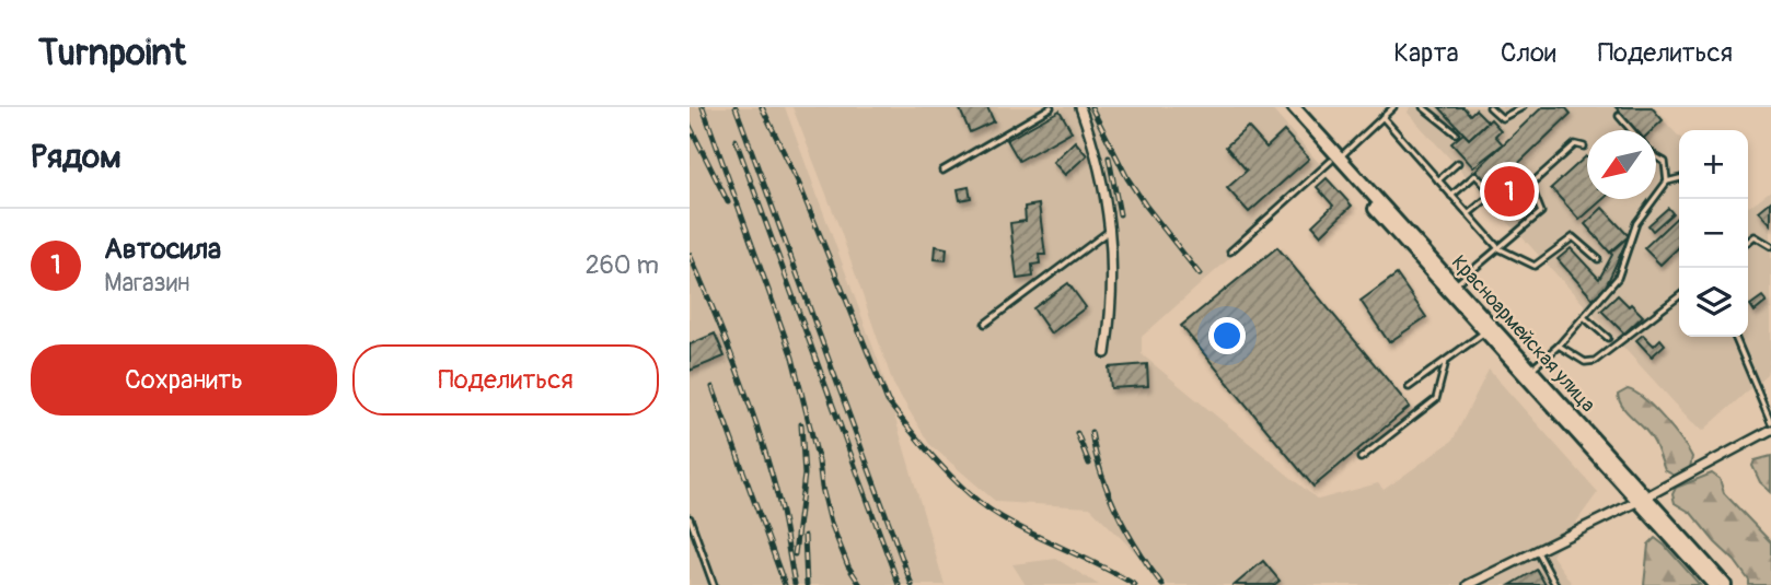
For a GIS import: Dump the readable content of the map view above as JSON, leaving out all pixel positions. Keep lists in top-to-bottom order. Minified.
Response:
{"streets":{"main road":["Красноармейская улица"]},"north":"bottom left","page":{"header":"Turnpoint","nav":["Карта","Слои","Поделиться"],"heading":"Рядом","map_buttons":["+","−"],"pins":"1","list":[{"mark":"1","name":"Автосила","note":"Магазин","value":"260 m"}],"buttons":["Сохранить","Поделиться"]}}
